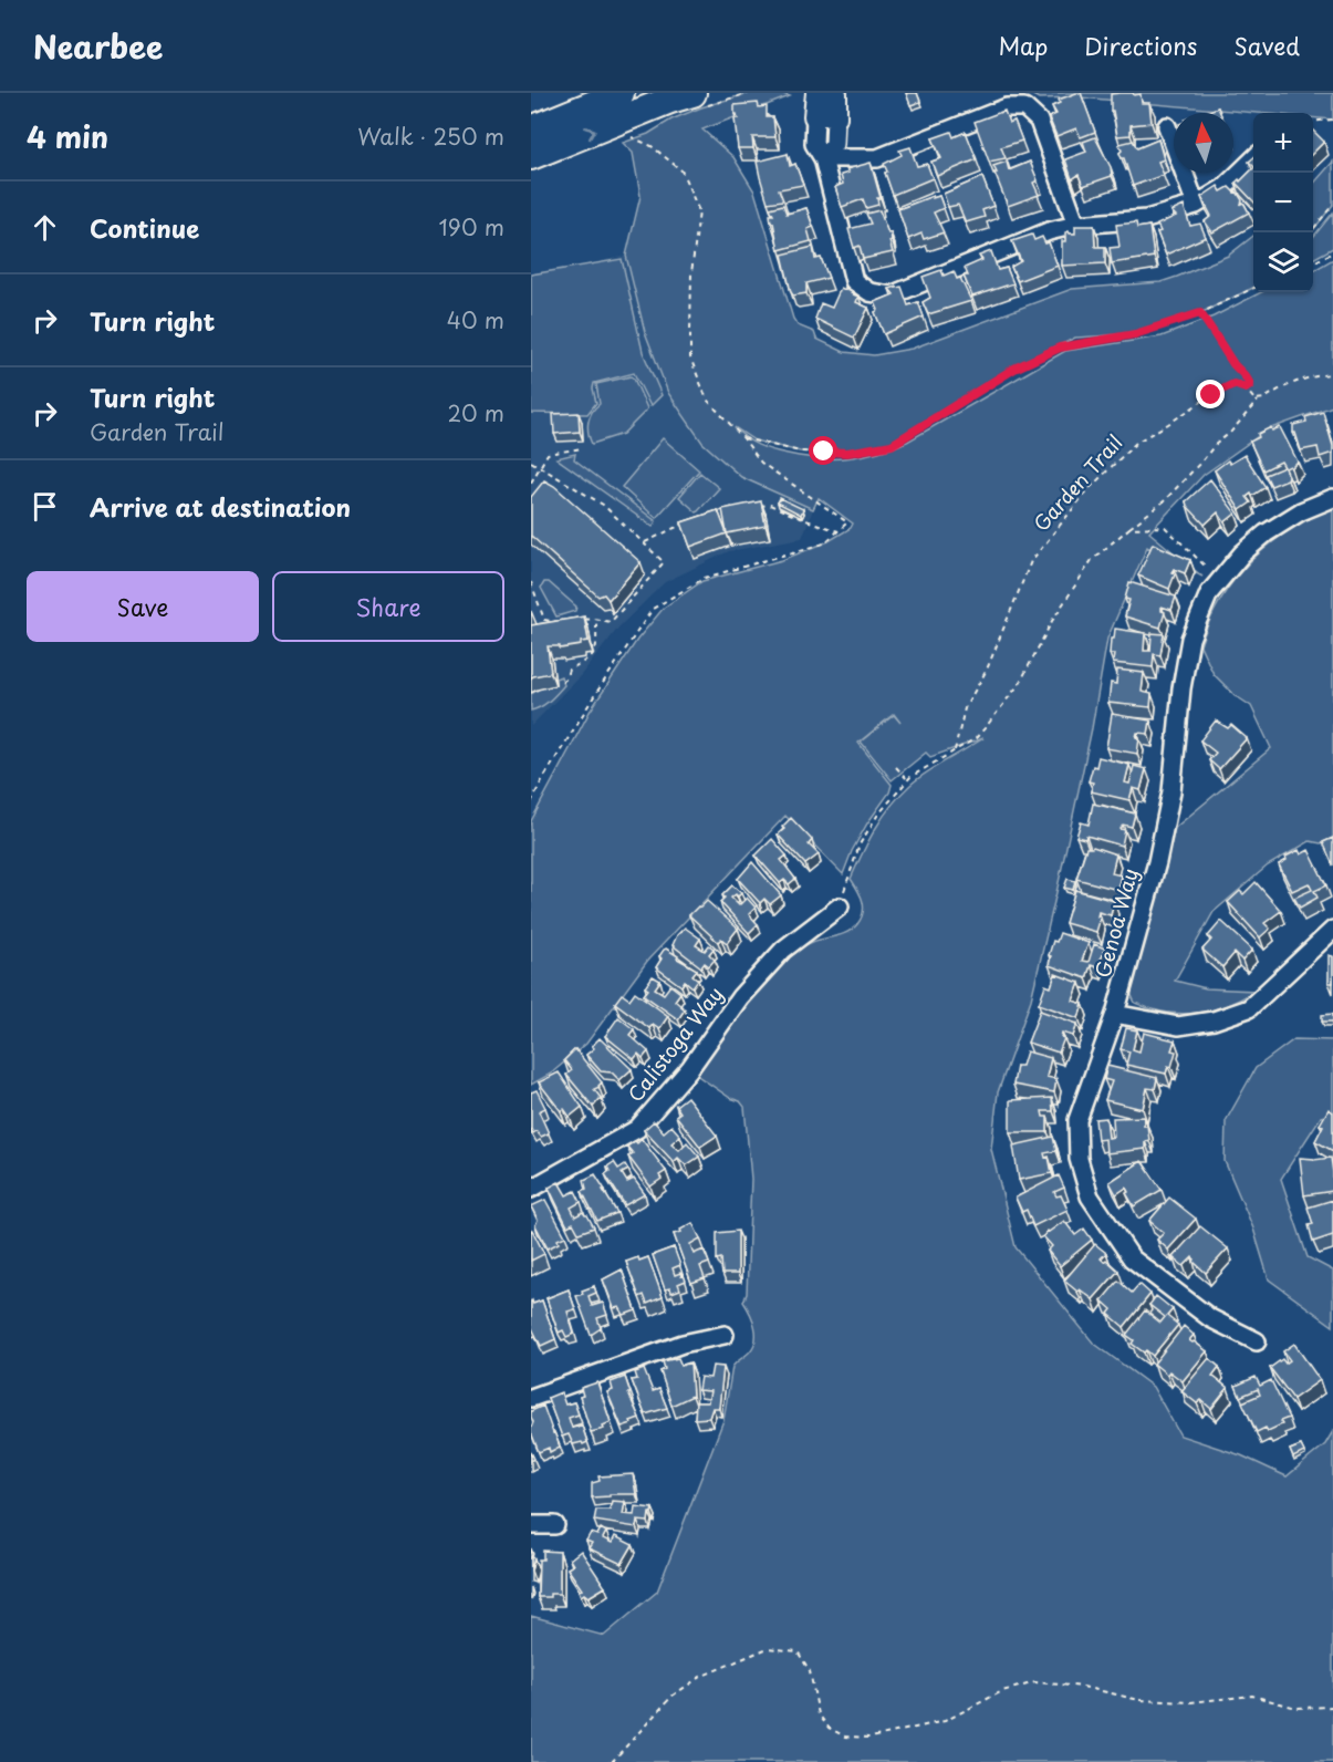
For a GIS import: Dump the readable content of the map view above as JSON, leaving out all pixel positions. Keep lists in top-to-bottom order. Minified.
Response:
{"streets":{"street":["Genoa Way","Calistoga Way"],"path":["Garden Trail"]},"north":"top","page":{"header":"Nearbee","nav":["Map","Directions","Saved"],"heading":["4 min","Walk · 250 m"],"map_buttons":["+","−"],"list":[["Continue","190 m"],["Turn right","40 m"],["Turn right","Garden Trail","20 m"],"Arrive at destination"],"buttons":["Save","Share"]}}
